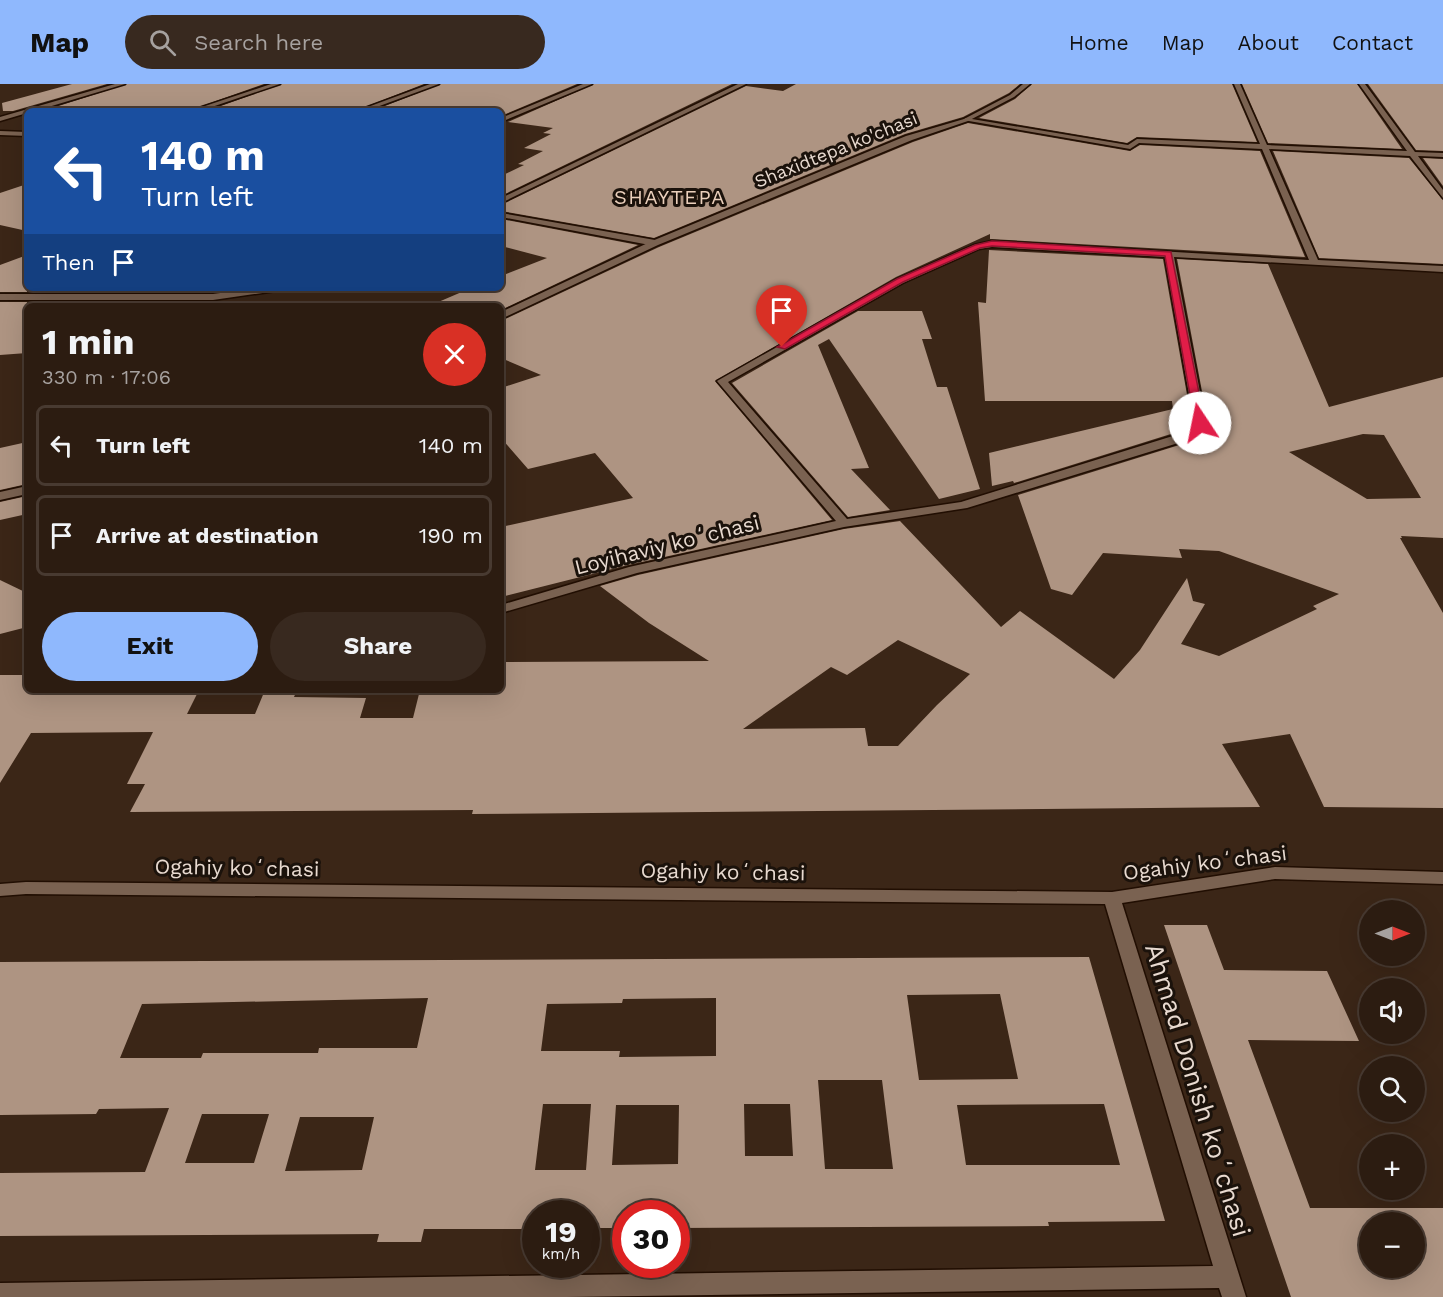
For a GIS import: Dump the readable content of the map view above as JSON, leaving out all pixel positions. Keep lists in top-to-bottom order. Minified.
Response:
{"streets":{"street":["Shaxidtepa ko'chasi","Loyihaviy koʻchasi","Ogahiy koʻchasi","Ahmad Donish koʻchasi"]},"crossings":[["Ogahiy koʻchasi","Ahmad Donish koʻchasi"]],"districts":["SHAYTEPA"],"north":"right","page":{"header":"Map","search":"Search here","nav":["Home","Map","About","Contact"],"turn":["140 m","Turn left"],"then":"Then","heading":["1 min","330 m · 17:06"],"list":[{"name":"Turn left","value":"140 m"},{"name":"Arrive at destination","value":"190 m"}],"buttons":["Exit","Share"],"map_buttons":["+","−"],"speed":"19 km/h","limit":"30"}}
